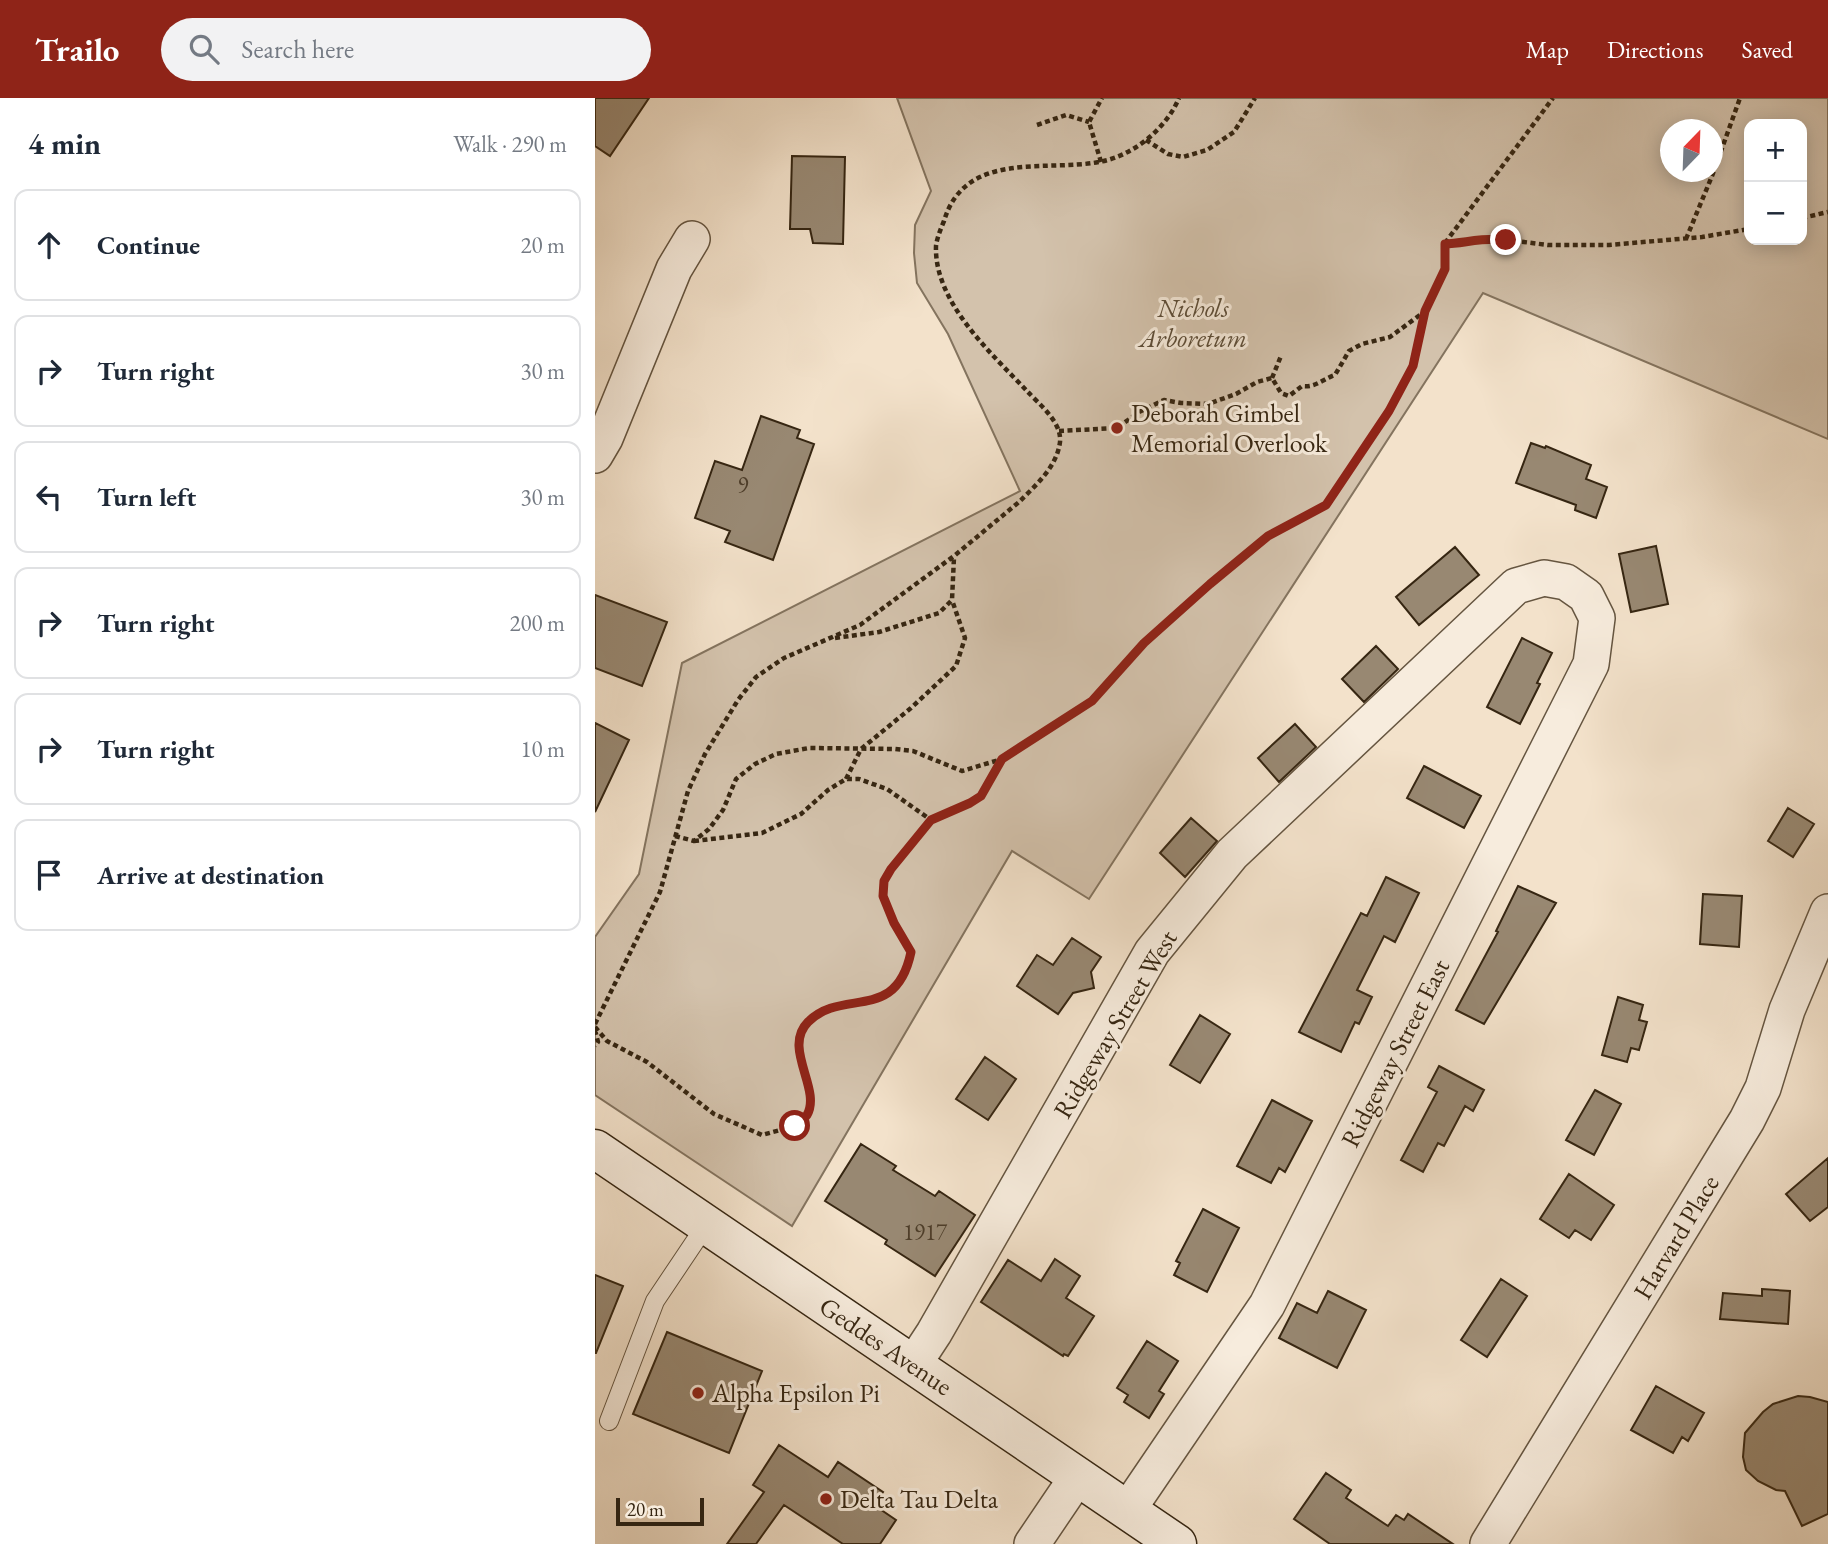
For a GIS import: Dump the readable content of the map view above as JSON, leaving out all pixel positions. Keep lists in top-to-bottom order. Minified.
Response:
{"streets":{"main road":["Geddes Avenue"],"street":["Ridgeway Street West","Ridgeway Street East","Harvard Place"]},"crossings":[["Ridgeway Street West","Ridgeway Street East"],["Ridgeway Street West","Geddes Avenue"],["Ridgeway Street East","Geddes Avenue"]],"parks":["Nichols Arboretum"],"places":["Deborah Gimbel Memorial Overlook","Alpha Epsilon Pi","Delta Tau Delta"],"house_numbers":["9","1917"],"scale_bar":"20 m","north":"top right","page":{"header":"Trailo","search":"Search here","nav":["Map","Directions","Saved"],"heading":["4 min","Walk · 290 m"],"map_buttons":["+","−"],"list":[["Continue","20 m"],["Turn right","30 m"],["Turn left","30 m"],["Turn right","200 m"],["Turn right","10 m"],"Arrive at destination"],"scale":"20 m"}}
